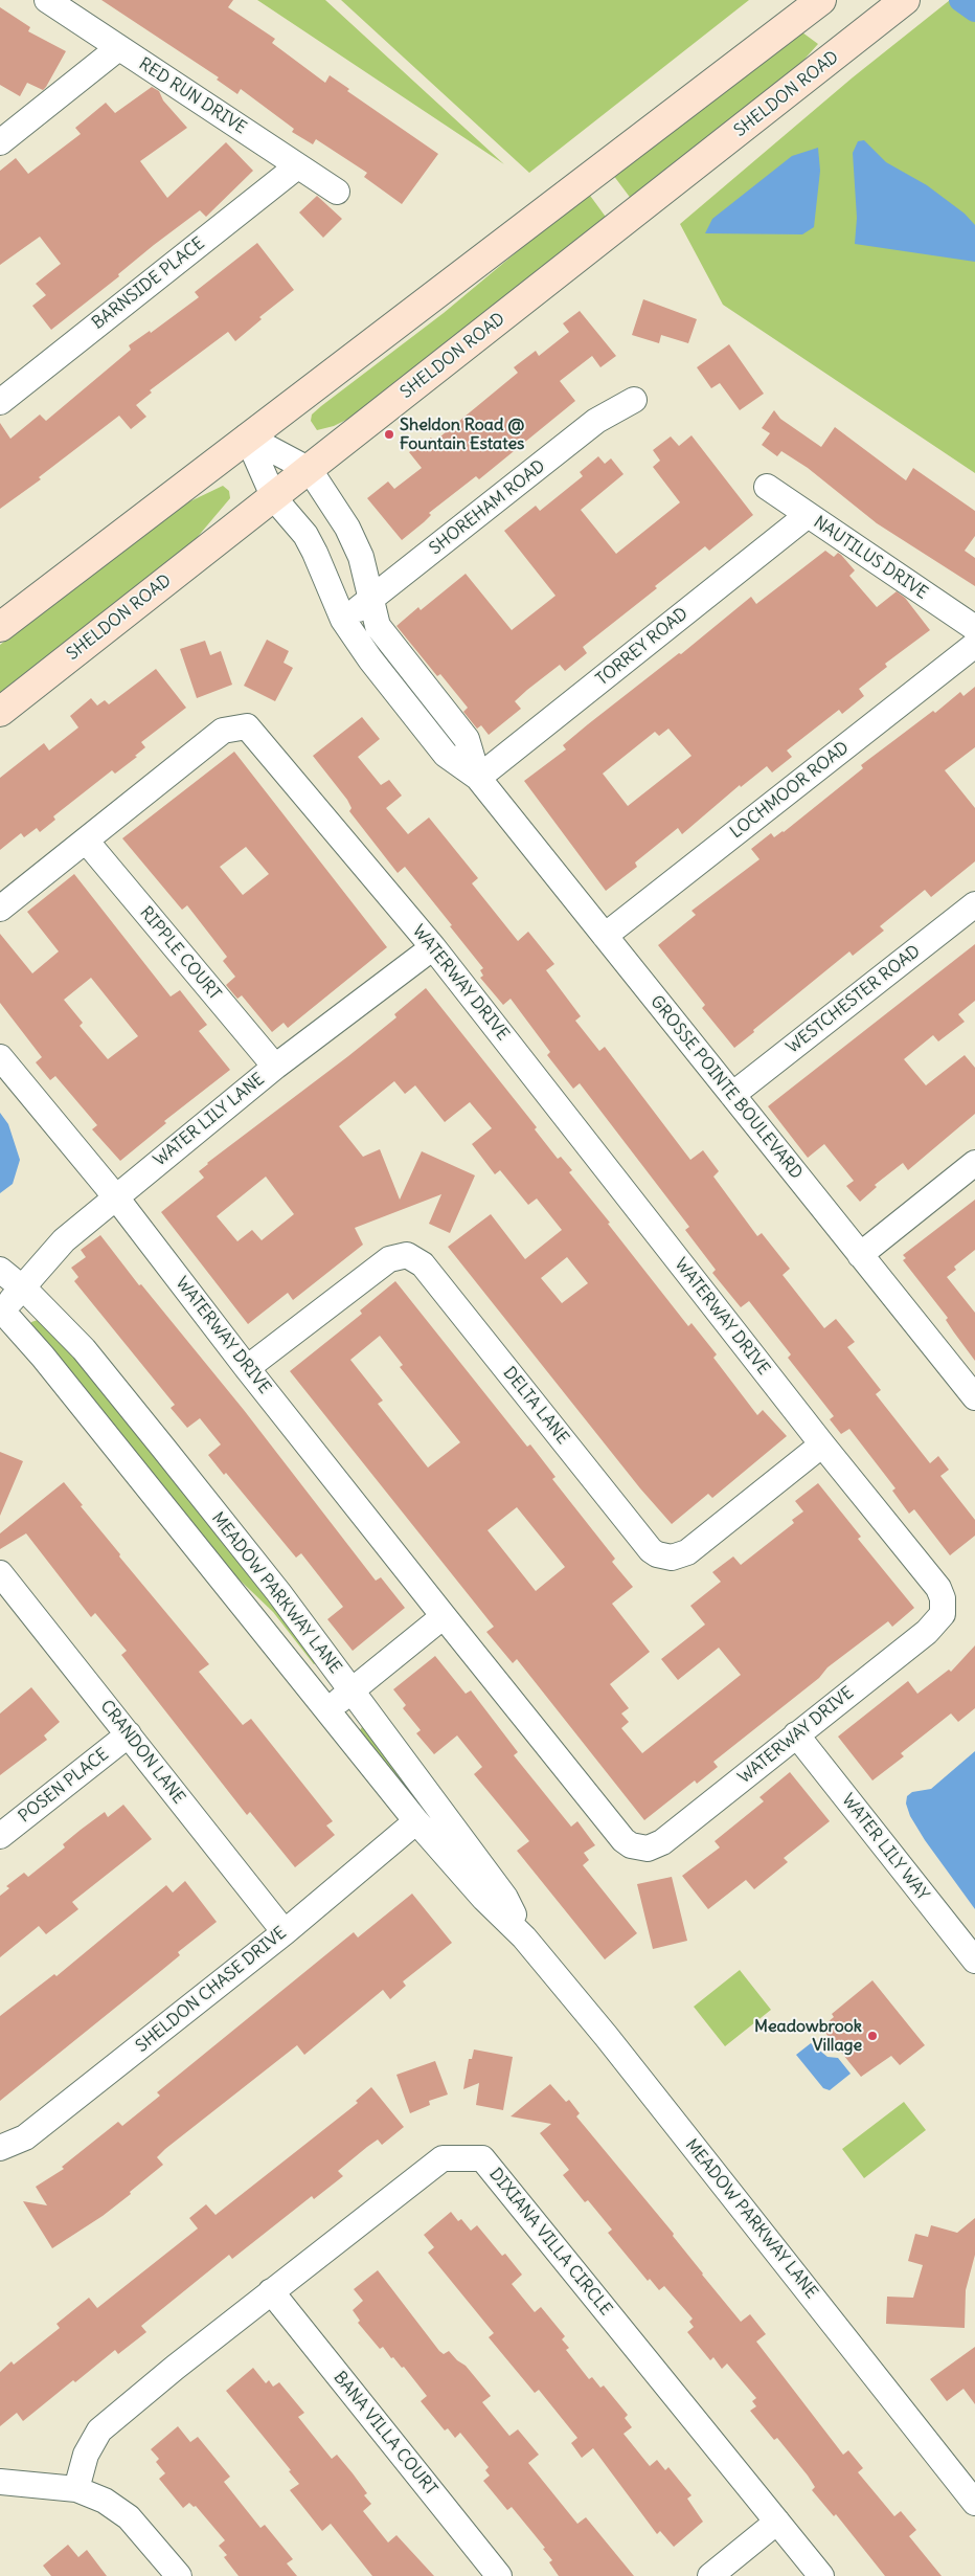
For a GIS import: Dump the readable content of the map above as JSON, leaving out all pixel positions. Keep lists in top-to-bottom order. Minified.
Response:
{"streets":{"main road":["SHELDON ROAD"],"street":["RED RUN DRIVE","BARNSIDE PLACE","SHOREHAM ROAD","NAUTILUS DRIVE","TORREY ROAD","LOCHMOOR ROAD","RIPPLE COURT","WATERWAY DRIVE","WESTCHESTER ROAD","GROSSE POINTE BOULEVARD","WATER LILY LANE","DELTA LANE","MEADOW PARKWAY LANE","CRANDON LANE","POSEN PLACE","WATER LILY WAY","SHELDON CHASE DRIVE","DIXIANA VILLA CIRCLE","BANA VILLA COURT"]},"crossings":[["SHELDON ROAD","GROSSE POINTE BOULEVARD"],["RED RUN DRIVE","BARNSIDE PLACE"],["SHOREHAM ROAD","GROSSE POINTE BOULEVARD"],["NAUTILUS DRIVE","TORREY ROAD"],["TORREY ROAD","GROSSE POINTE BOULEVARD"],["LOCHMOOR ROAD","GROSSE POINTE BOULEVARD"],["RIPPLE COURT","WATERWAY DRIVE"],["RIPPLE COURT","WATER LILY LANE"],["WATERWAY DRIVE","WATER LILY LANE"],["WATERWAY DRIVE","DELTA LANE"],["WATERWAY DRIVE","WATER LILY WAY"],["WESTCHESTER ROAD","GROSSE POINTE BOULEVARD"],["WATER LILY LANE","MEADOW PARKWAY LANE"],["MEADOW PARKWAY LANE","SHELDON CHASE DRIVE"],["CRANDON LANE","POSEN PLACE"],["CRANDON LANE","SHELDON CHASE DRIVE"],["DIXIANA VILLA CIRCLE","BANA VILLA COURT"]],"places":["Sheldon Road @ Fountain Estates","Meadowbrook Village"]}
